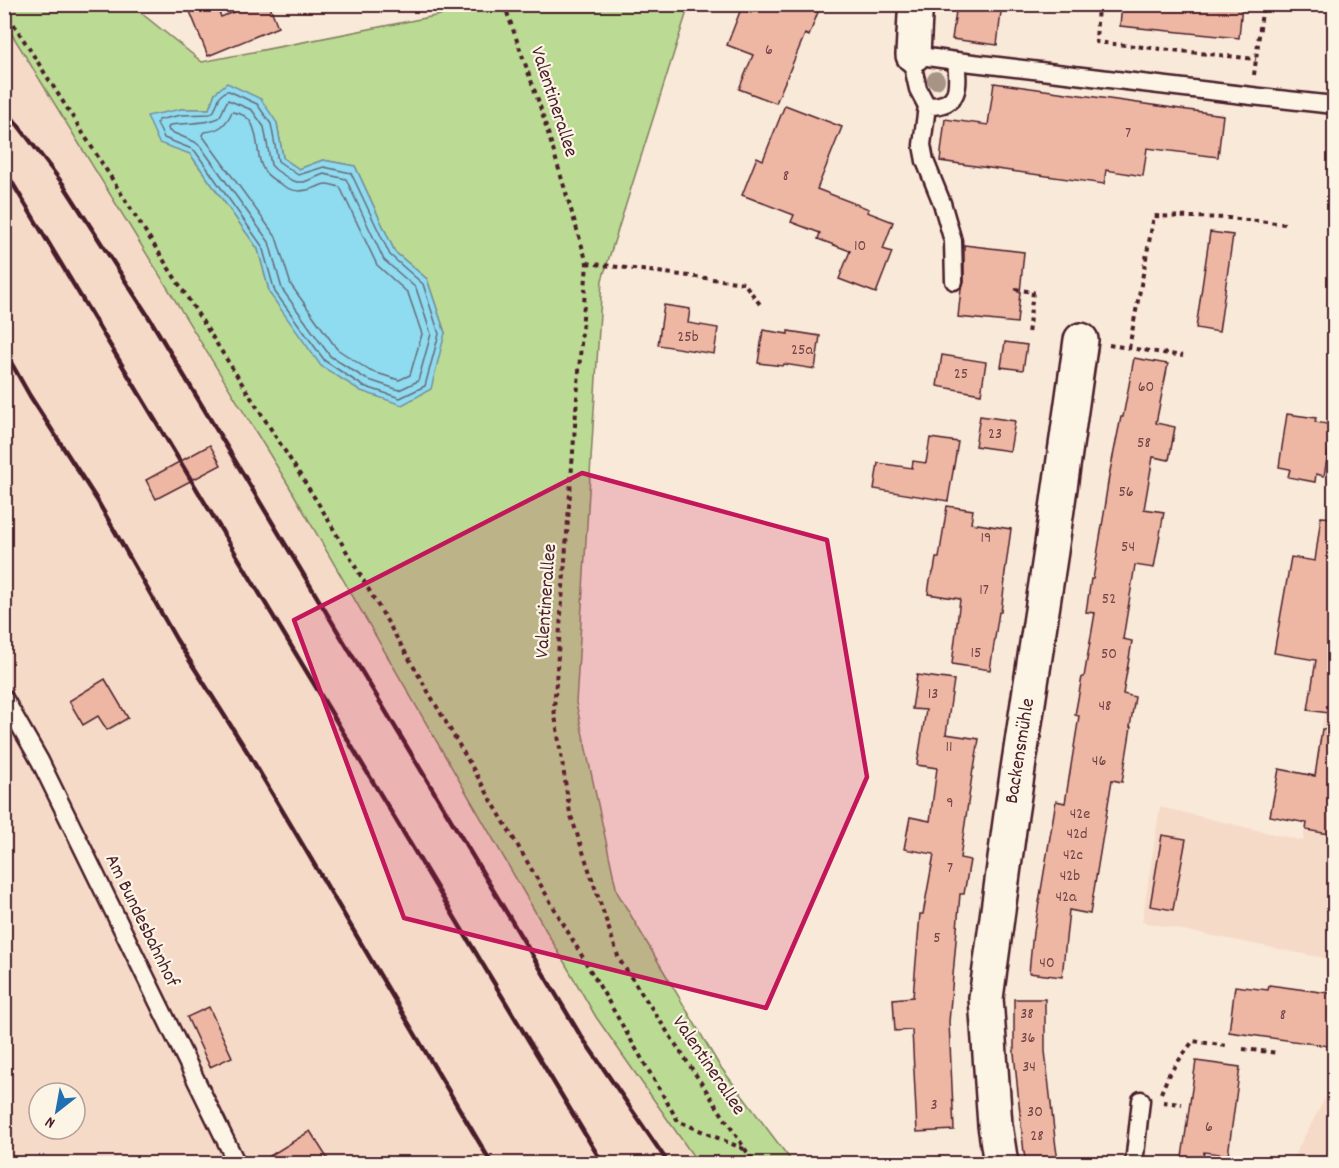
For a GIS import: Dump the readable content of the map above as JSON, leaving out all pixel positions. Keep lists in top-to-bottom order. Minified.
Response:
{"streets":{"street":["Backensmühle"],"lane":["Am Bundesbahnhof"],"path":["Valentinerallee"]},"house_numbers":["6","7","8","10","25b","25a","25","60","23","58","56","19","54","17","52","15","50","13","48","11","46","9","42e","42d","42c","7","42b","42a","5","40","38","8","36","34","3","30","6","28"],"north":"bottom left"}
